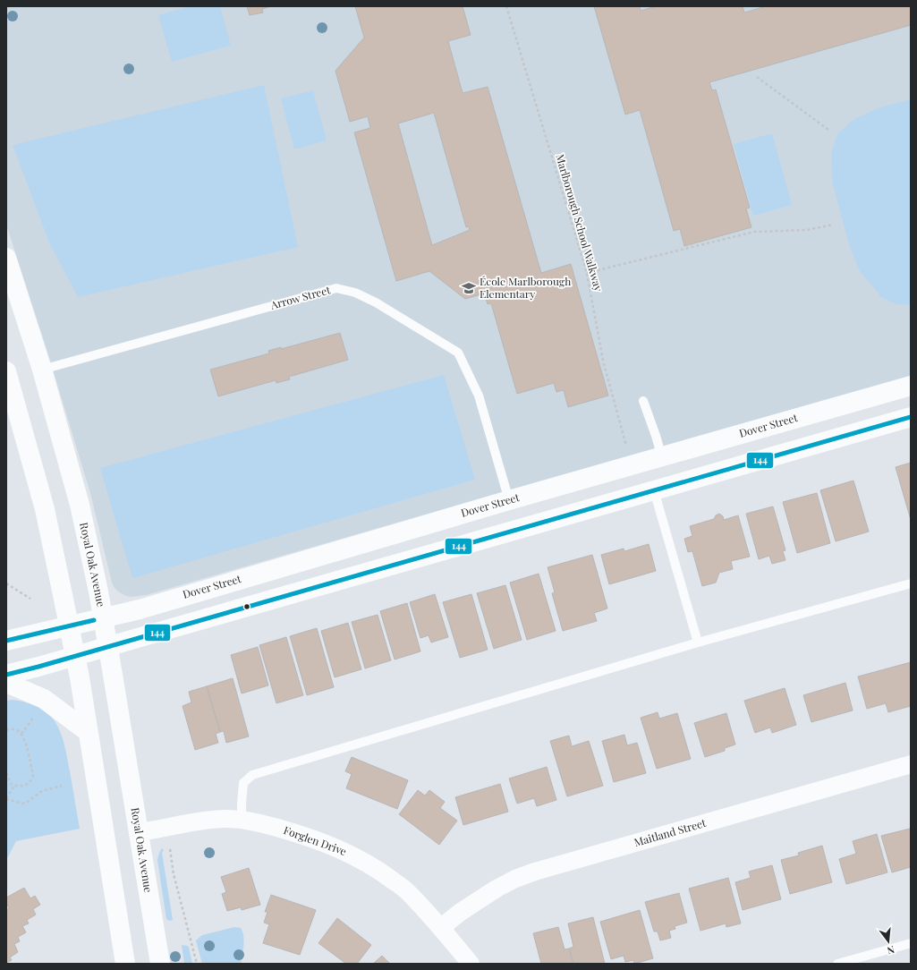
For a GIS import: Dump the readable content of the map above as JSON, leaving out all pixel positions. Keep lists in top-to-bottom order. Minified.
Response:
{"streets":{"main road":["Dover Street","Royal Oak Avenue"],"street":["Maitland Street","Forglen Drive"],"lane":["Arrow Street"],"path":["Marlborough School Walkway"]},"crossings":[["Arrow Street","Dover Street"],["Arrow Street","Royal Oak Avenue"],["Dover Street","Royal Oak Avenue"],["Royal Oak Avenue","Forglen Drive"],["Maitland Street","Forglen Drive"]],"places":{"school or university":["École Marlborough Elementary"]},"lines":["transit line 144"],"north":"bottom"}
